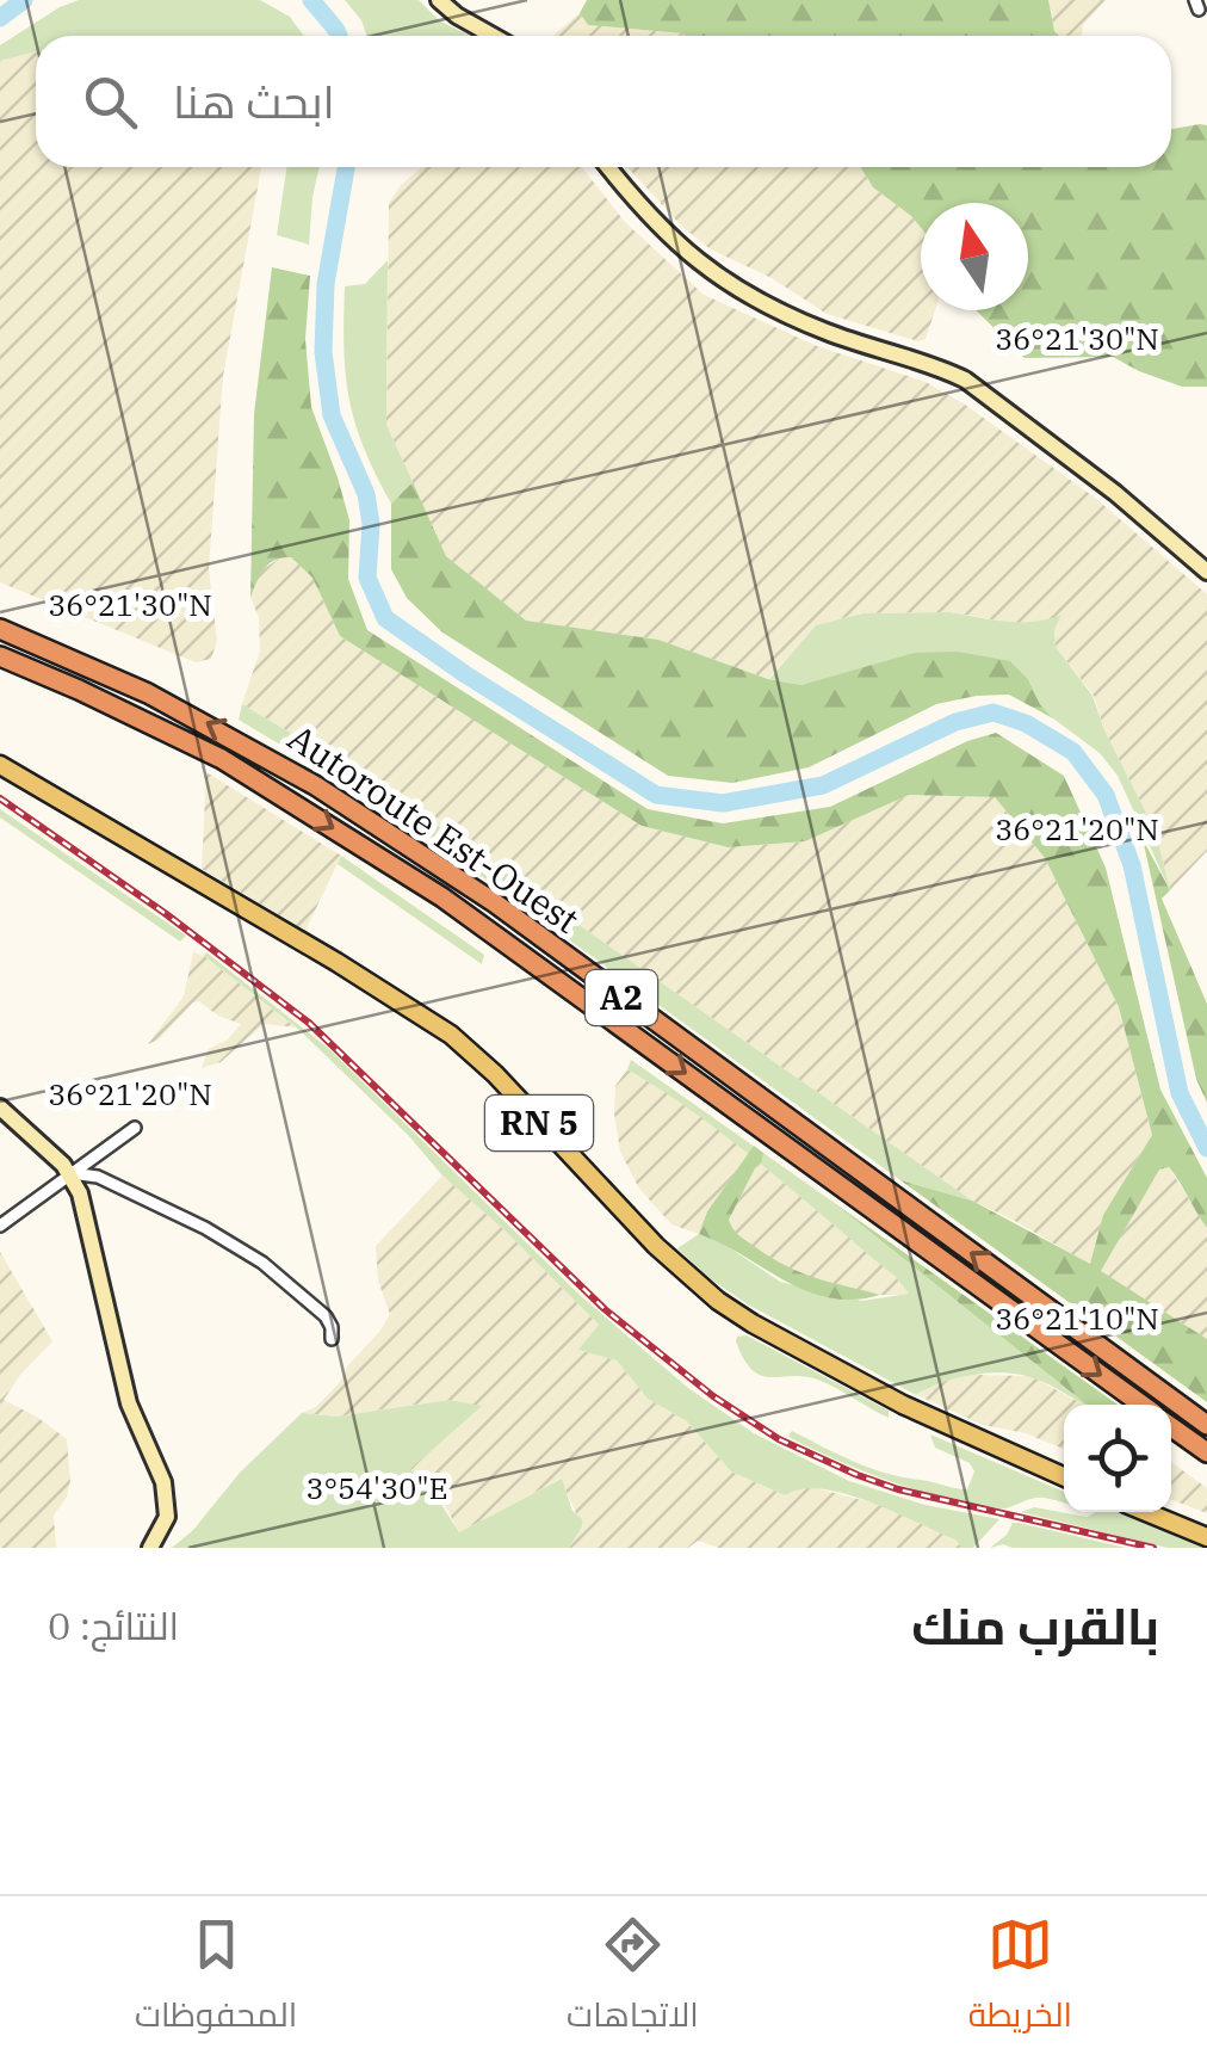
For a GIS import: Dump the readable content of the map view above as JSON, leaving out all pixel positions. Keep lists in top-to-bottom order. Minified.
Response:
{"streets":{"highway":["Autoroute Est-Ouest","A2"],"main road":["RN 5"]},"north":"top","page":{"search":"ابحث هنا","heading":["بالقرب منك","النتائج: 0"],"nav":["الخريطة","الاتجاهات","المحفوظات"]},"coordinates":["36°21'30\"N","36°21'20\"N","36°21'10\"N","3°54'30\"E"]}
